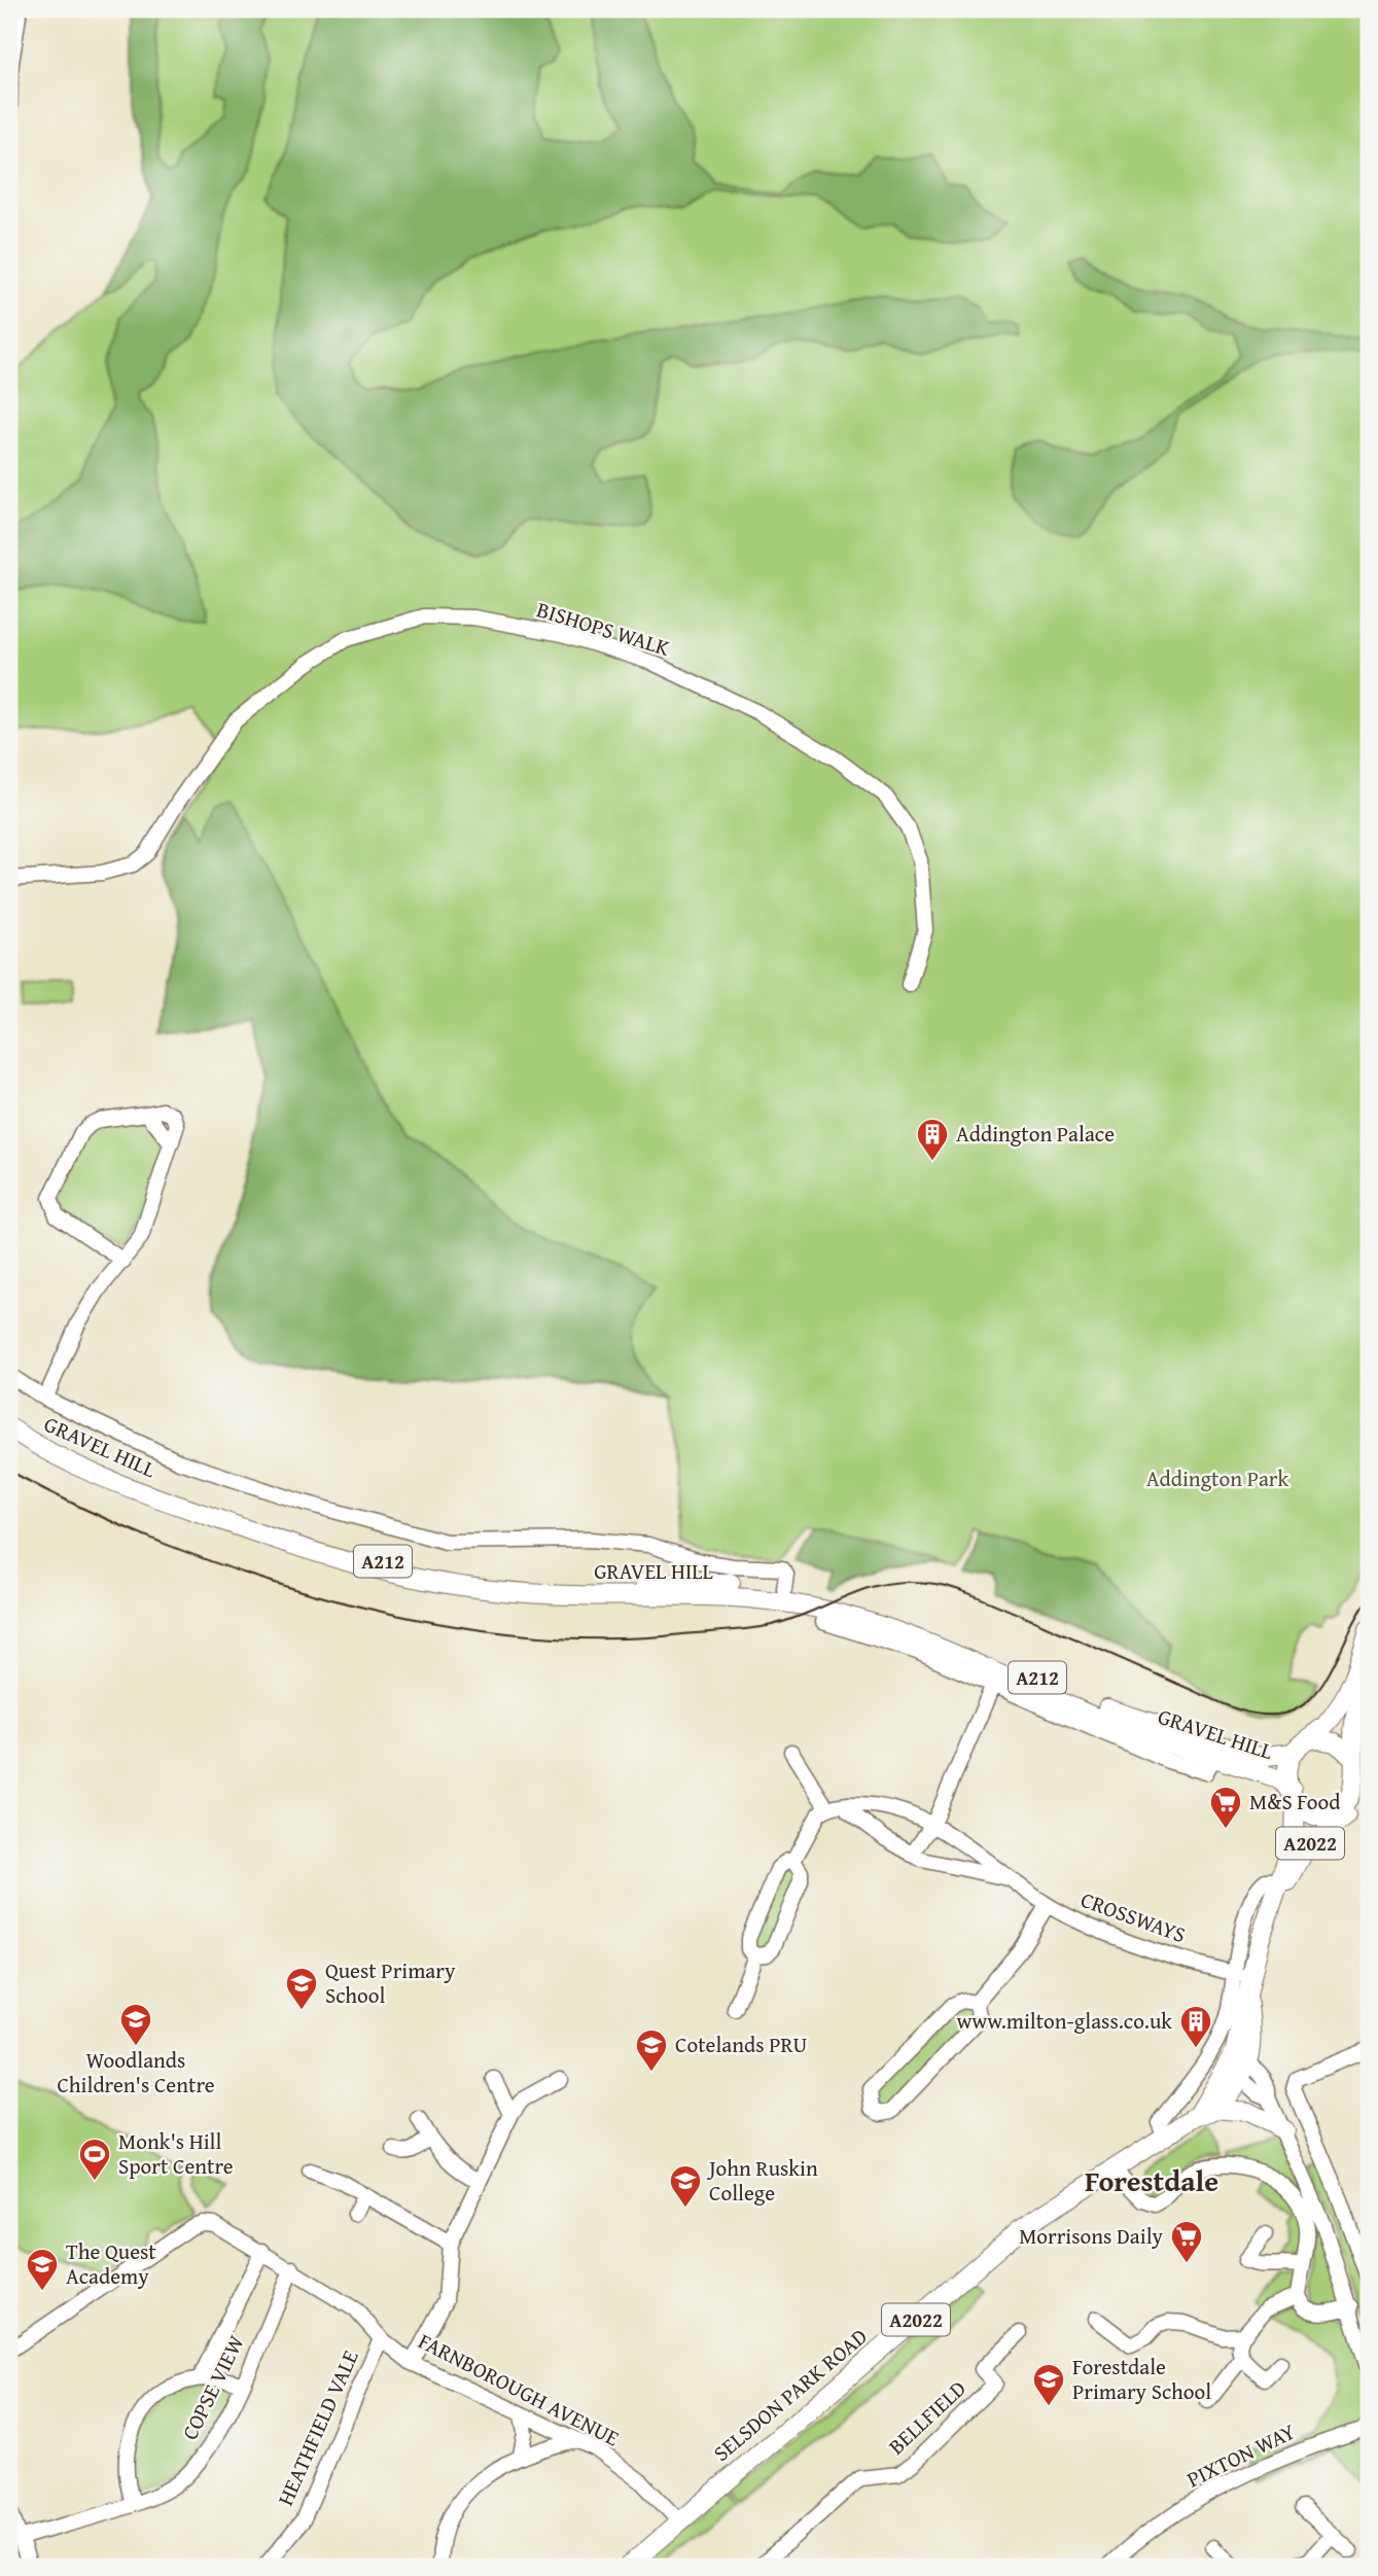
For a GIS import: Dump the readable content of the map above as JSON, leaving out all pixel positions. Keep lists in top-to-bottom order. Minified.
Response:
{"streets":{"main road":["GRAVEL HILL","A212","A2022","SELSDON PARK ROAD"],"street":["BISHOPS WALK","CROSSWAYS","COPSE VIEW","FARNBOROUGH AVENUE","BELLFIELD","HEATHFIELD VALE","PIXTON WAY"]},"crossings":[["GRAVEL HILL","A2022"],["A2022","CROSSWAYS"],["A2022","SELSDON PARK ROAD"],["COPSE VIEW","FARNBOROUGH AVENUE"],["FARNBOROUGH AVENUE","SELSDON PARK ROAD"],["FARNBOROUGH AVENUE","HEATHFIELD VALE"]],"districts":["Forestdale"],"parks":["Addington Park"],"places":{"building":["Addington Palace","www.milton-glass.co.uk"],"supermarket":["M&S Food","Morrisons Daily"],"school or university":["Quest Primary School","Woodlands Children's Centre","Cotelands PRU","John Ruskin College","The Quest Academy","Forestdale Primary School"],"sports":["Monk's Hill Sport Centre"]}}
